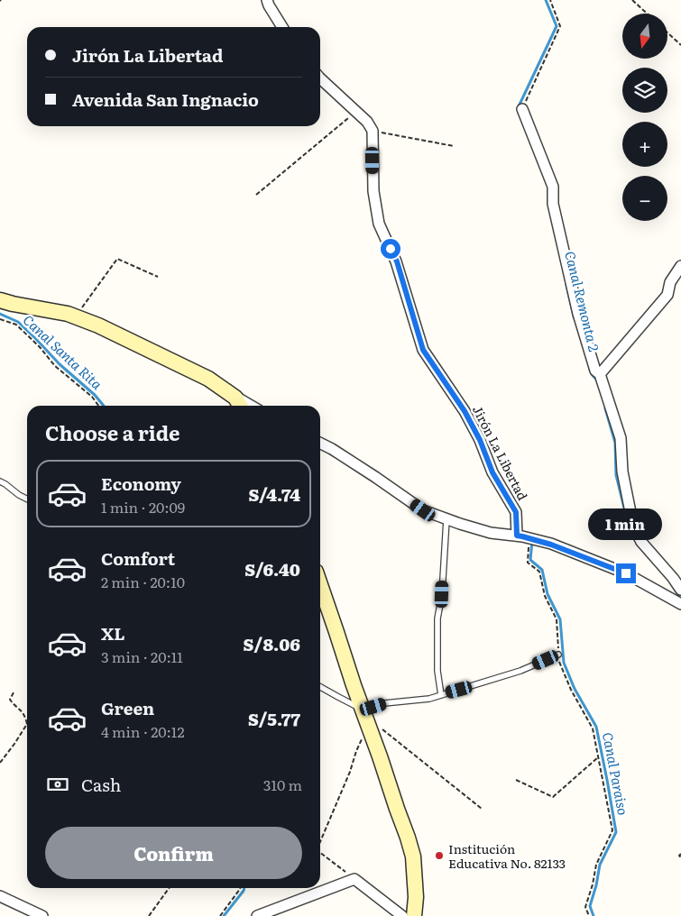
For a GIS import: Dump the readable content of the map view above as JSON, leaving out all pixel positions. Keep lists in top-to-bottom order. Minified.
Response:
{"streets":{"street":["Jirón La Libertad"]},"water":["Canal Remonta 2","Canal Santa Rita","Canal Paraiso"],"places":["Institución Educativa No. 82133"],"north":"bottom","page":{"map_buttons":["+","−"],"banner":["Jirón La Libertad","Avenida San Ingnacio"],"heading":"Choose a ride","list":[{"name":"Economy","note":"1 min · 20:09","value":"S/4.74"},{"name":"Comfort","note":"2 min · 20:10","value":"S/6.40"},{"name":"XL","note":"3 min · 20:11","value":"S/8.06"},{"name":"Green","note":"4 min · 20:12","value":"S/5.77"}],"bubble":"1 min","pay":["Cash","310 m"],"buttons":"Confirm"}}
